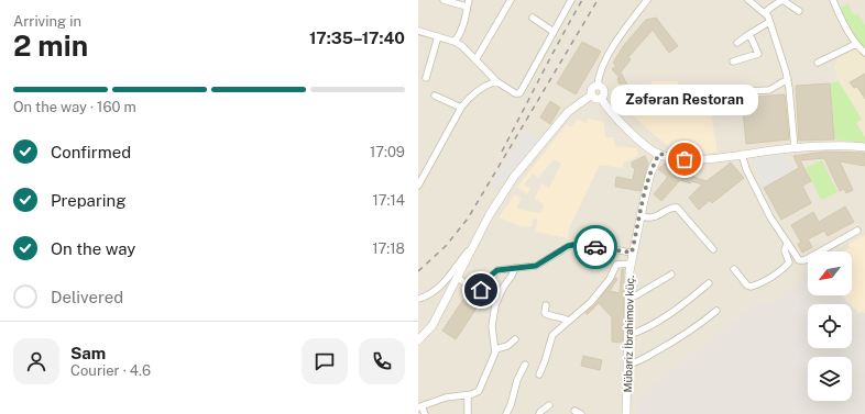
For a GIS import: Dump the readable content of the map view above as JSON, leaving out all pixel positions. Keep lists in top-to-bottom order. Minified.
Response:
{"streets":{"street":["Mübariz İbrahimov küç."]},"places":["Zəfəran Restoran"],"north":"bottom left","page":{"heading":["2 min","Arriving in","17:35–17:40"],"panel":["Sam","Courier · 4.6"],"bar":"On the way · 160 m","bubble":"Zəfəran Restoran","list":[["Confirmed","17:09"],["Preparing","17:14"],["On the way","17:18"],"Delivered"]}}
